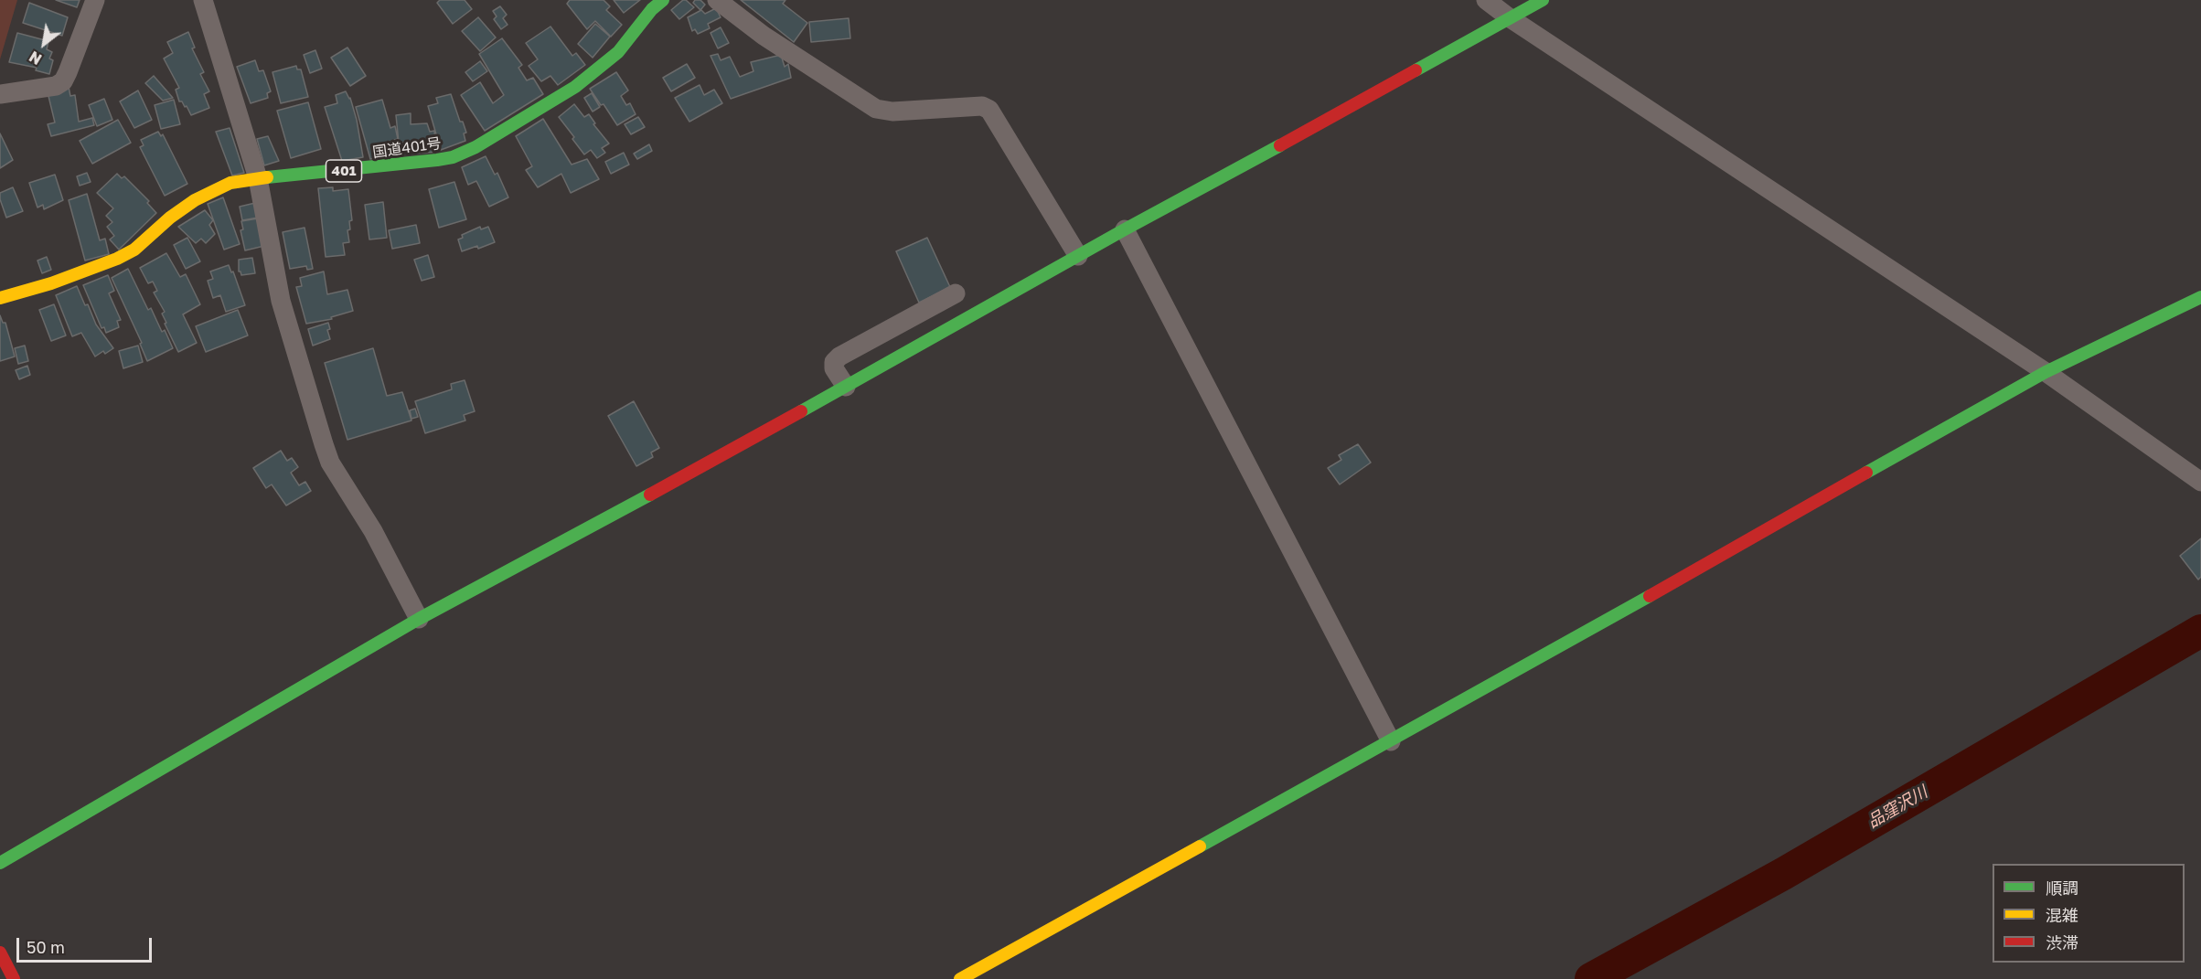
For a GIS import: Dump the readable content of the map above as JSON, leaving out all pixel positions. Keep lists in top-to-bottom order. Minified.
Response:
{"streets":{"main road":["国道401号","401"]},"water":["品窪沢川"],"legend":["順調","混雑","渋滞"],"scale_bar":"50 m","north":"bottom left"}
